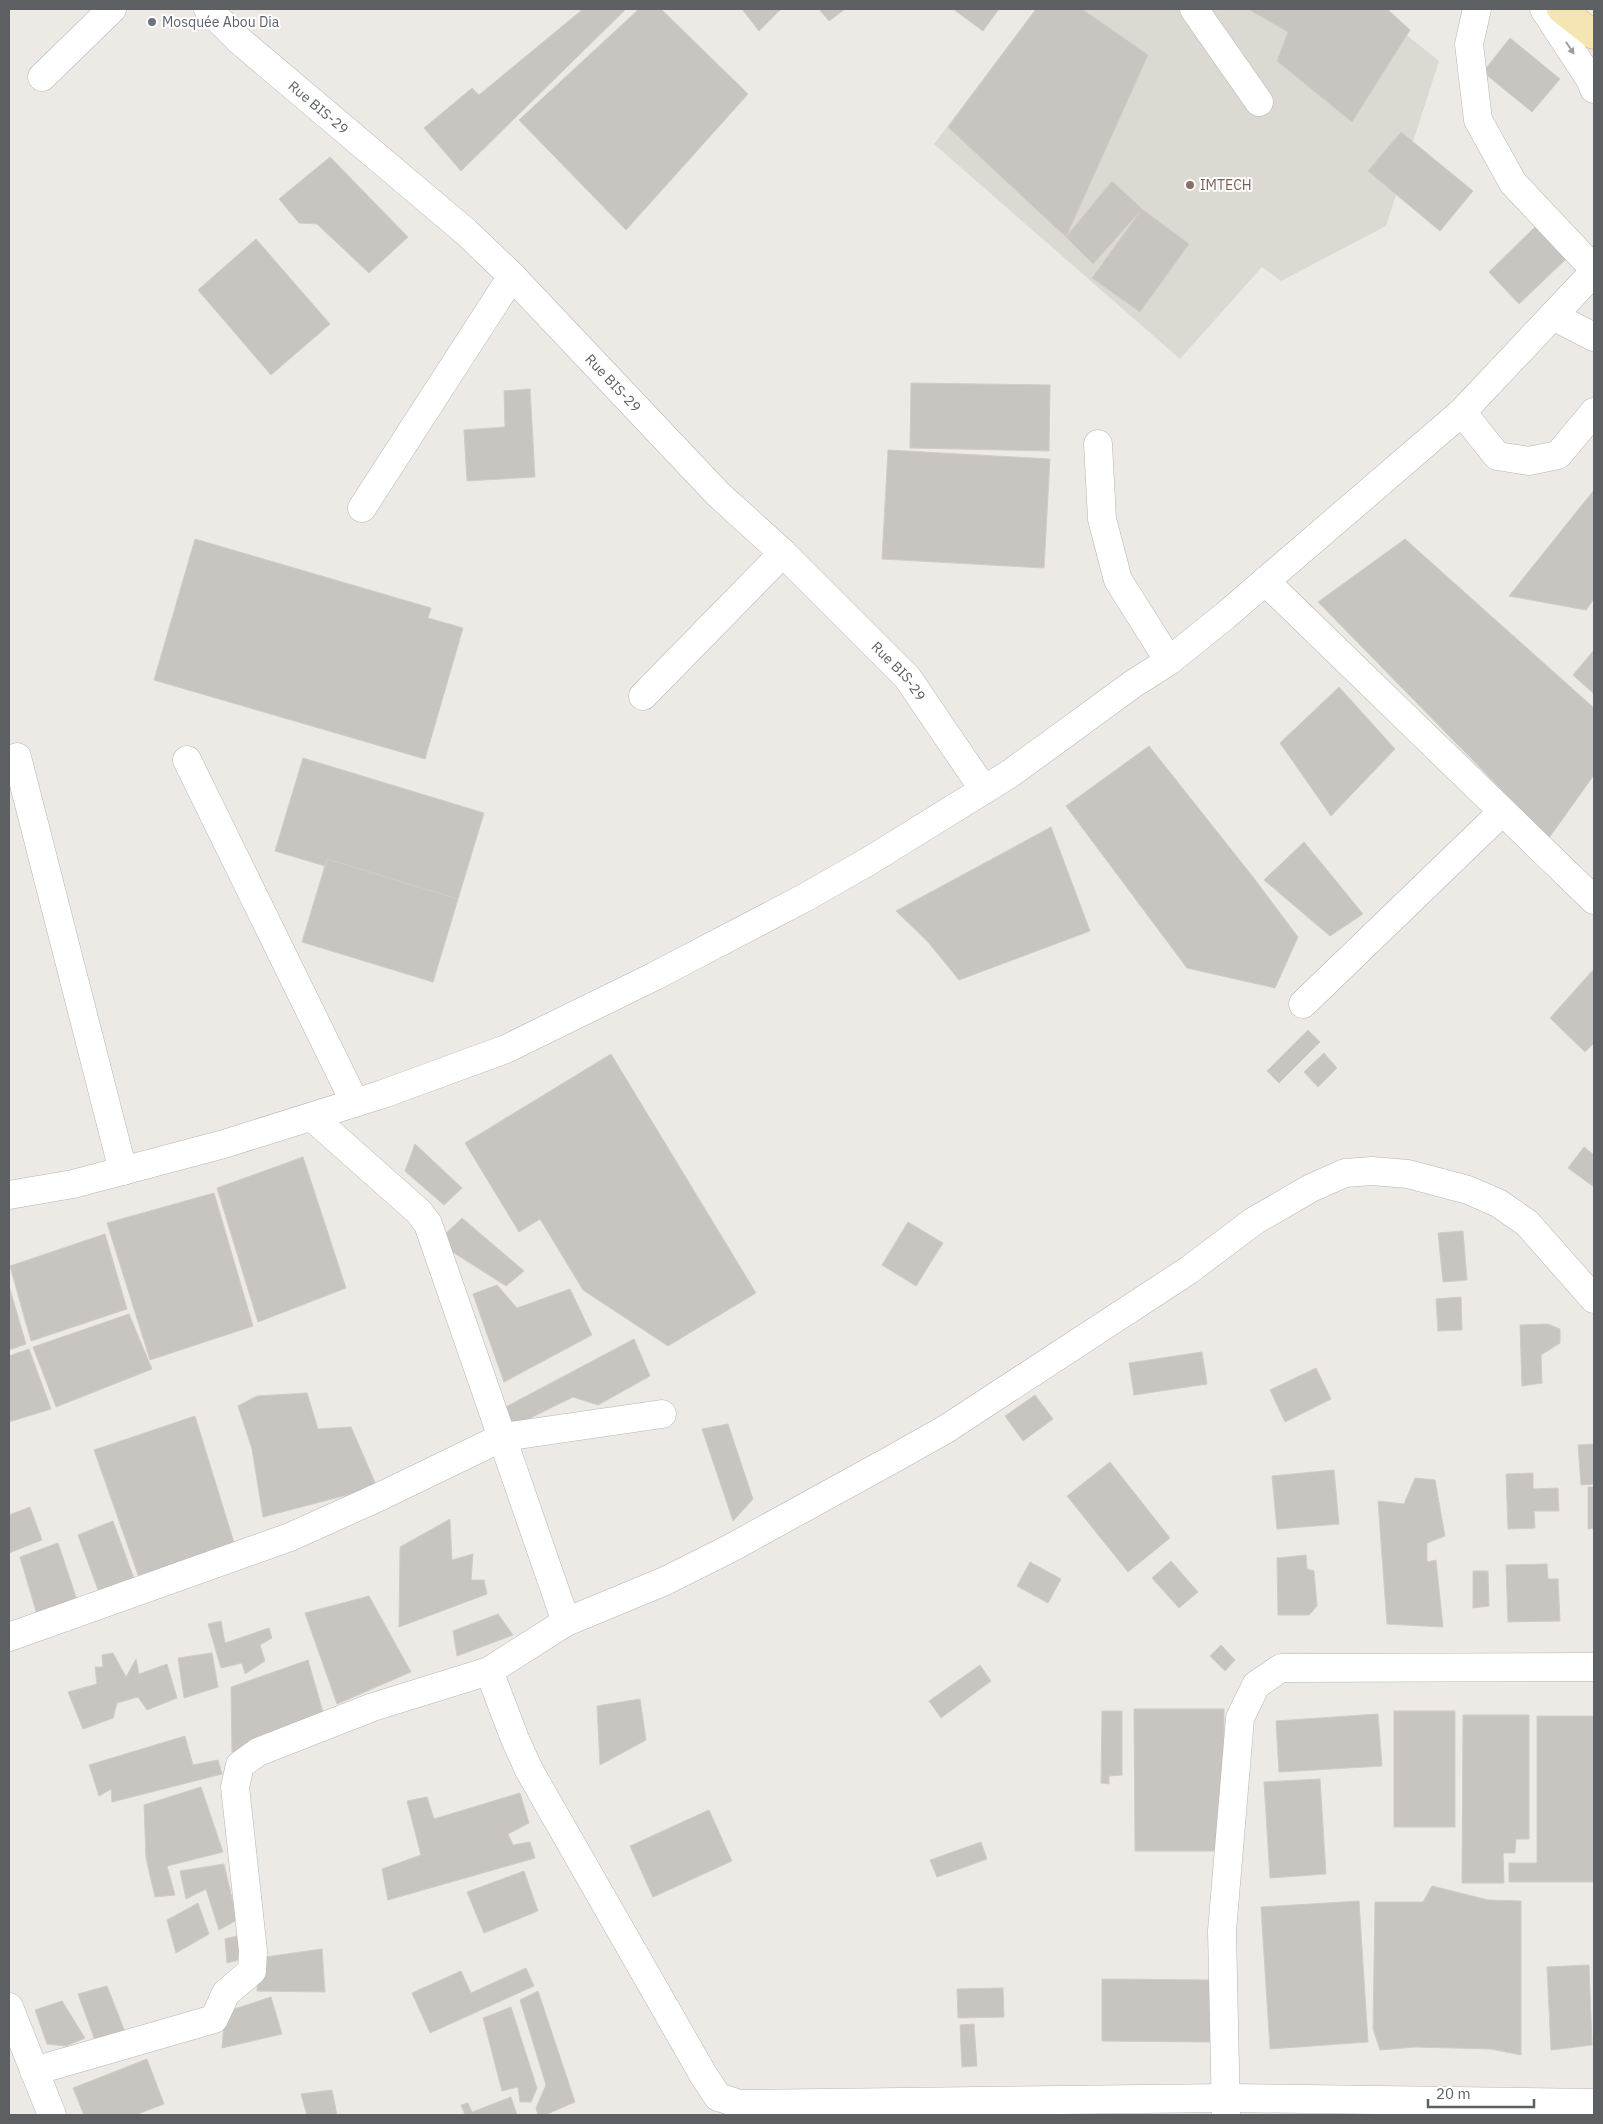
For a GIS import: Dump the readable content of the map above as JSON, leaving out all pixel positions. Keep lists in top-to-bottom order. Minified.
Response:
{"streets":{"street":["Rue BIS-29"]},"places":["Mosquée Abou Dia","IMTECH"],"scale_bar":"20 m"}
